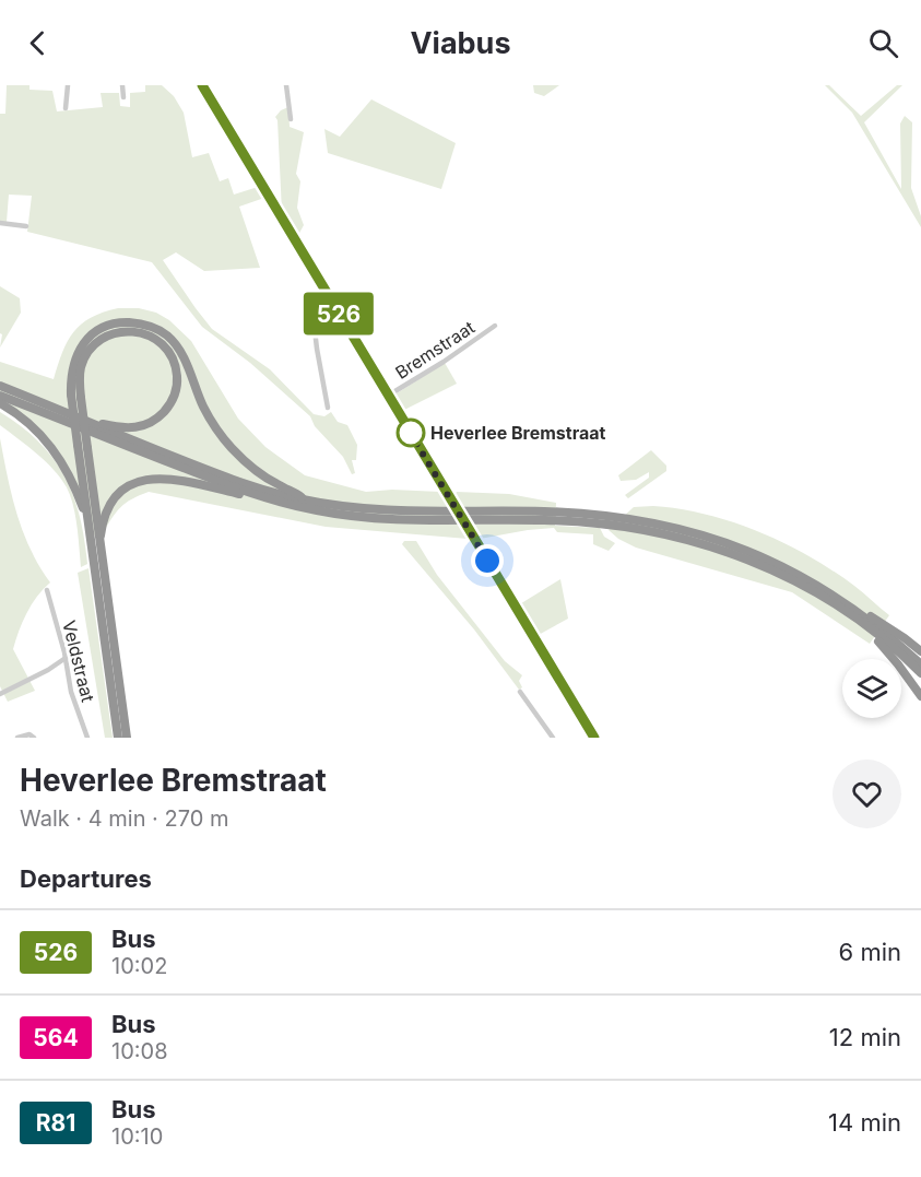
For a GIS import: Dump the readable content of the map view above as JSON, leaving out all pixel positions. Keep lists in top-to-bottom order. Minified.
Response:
{"streets":{"street":["Bremstraat","Veldstraat"]},"places":["Heverlee Bremstraat"],"lines":["bus line 526"],"page":{"header":"Viabus","on_map":"526","heading":[["Heverlee Bremstraat","Walk · 4 min · 270 m"],"Departures"],"list":[{"mark":"526","name":"Bus","note":"10:02","value":"6 min"},{"mark":"564","name":"Bus","note":"10:08","value":"12 min"},{"mark":"R81","name":"Bus","note":"10:10","value":"14 min"}]}}
